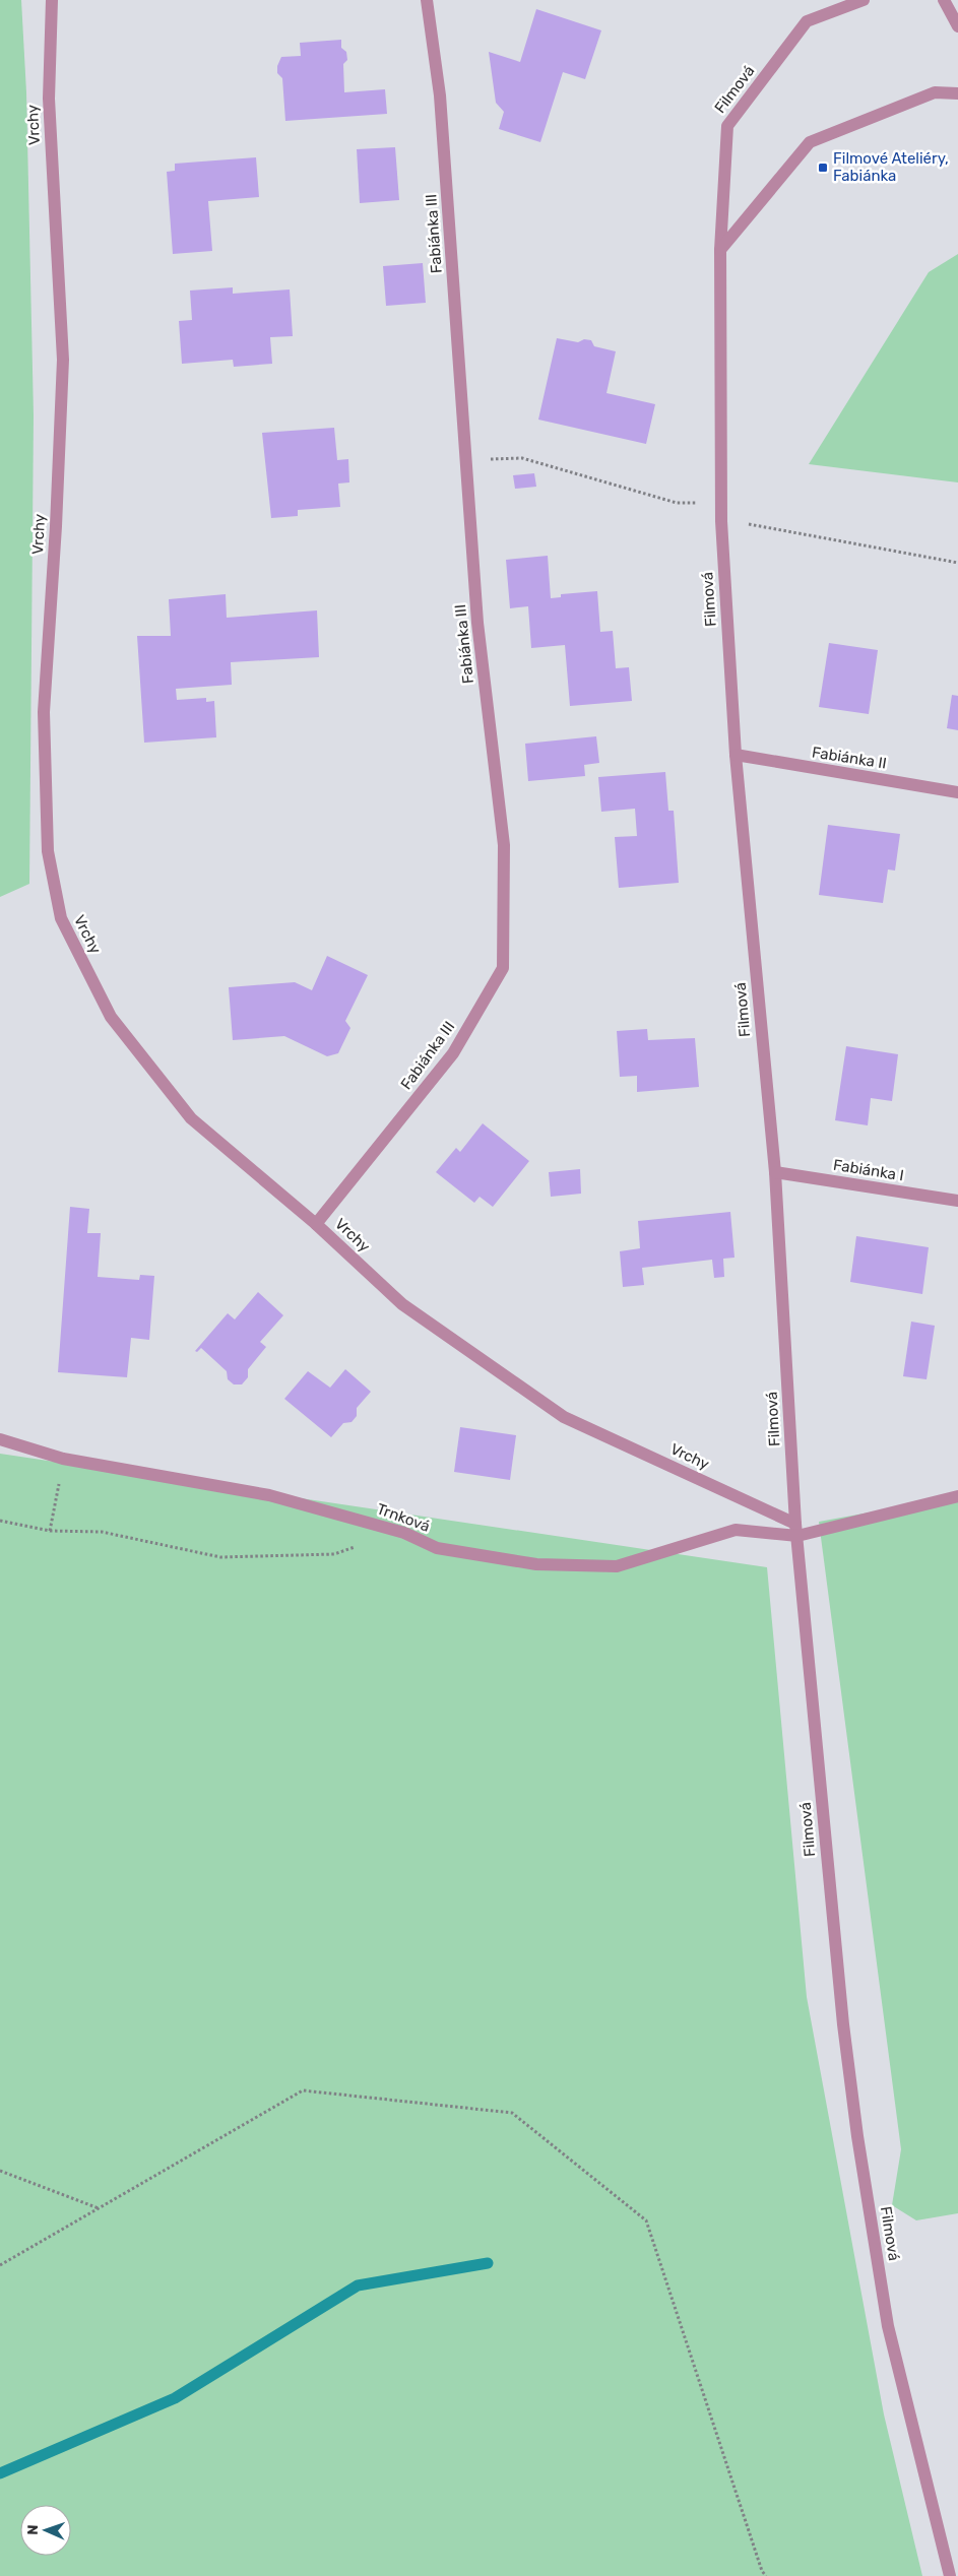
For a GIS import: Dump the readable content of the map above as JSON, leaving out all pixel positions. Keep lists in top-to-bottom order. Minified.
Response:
{"streets":{"street":["Filmová","Vrchy","Fabiánka III","Fabiánka II","Fabiánka I","Trnková"]},"crossings":[["Filmová","Vrchy"],["Filmová","Fabiánka II"],["Filmová","Fabiánka I"],["Filmová","Trnková"],["Vrchy","Fabiánka III"],["Vrchy","Trnková"]],"places":{"transit":["Filmové Ateliéry, Fabiánka"]},"north":"left"}
